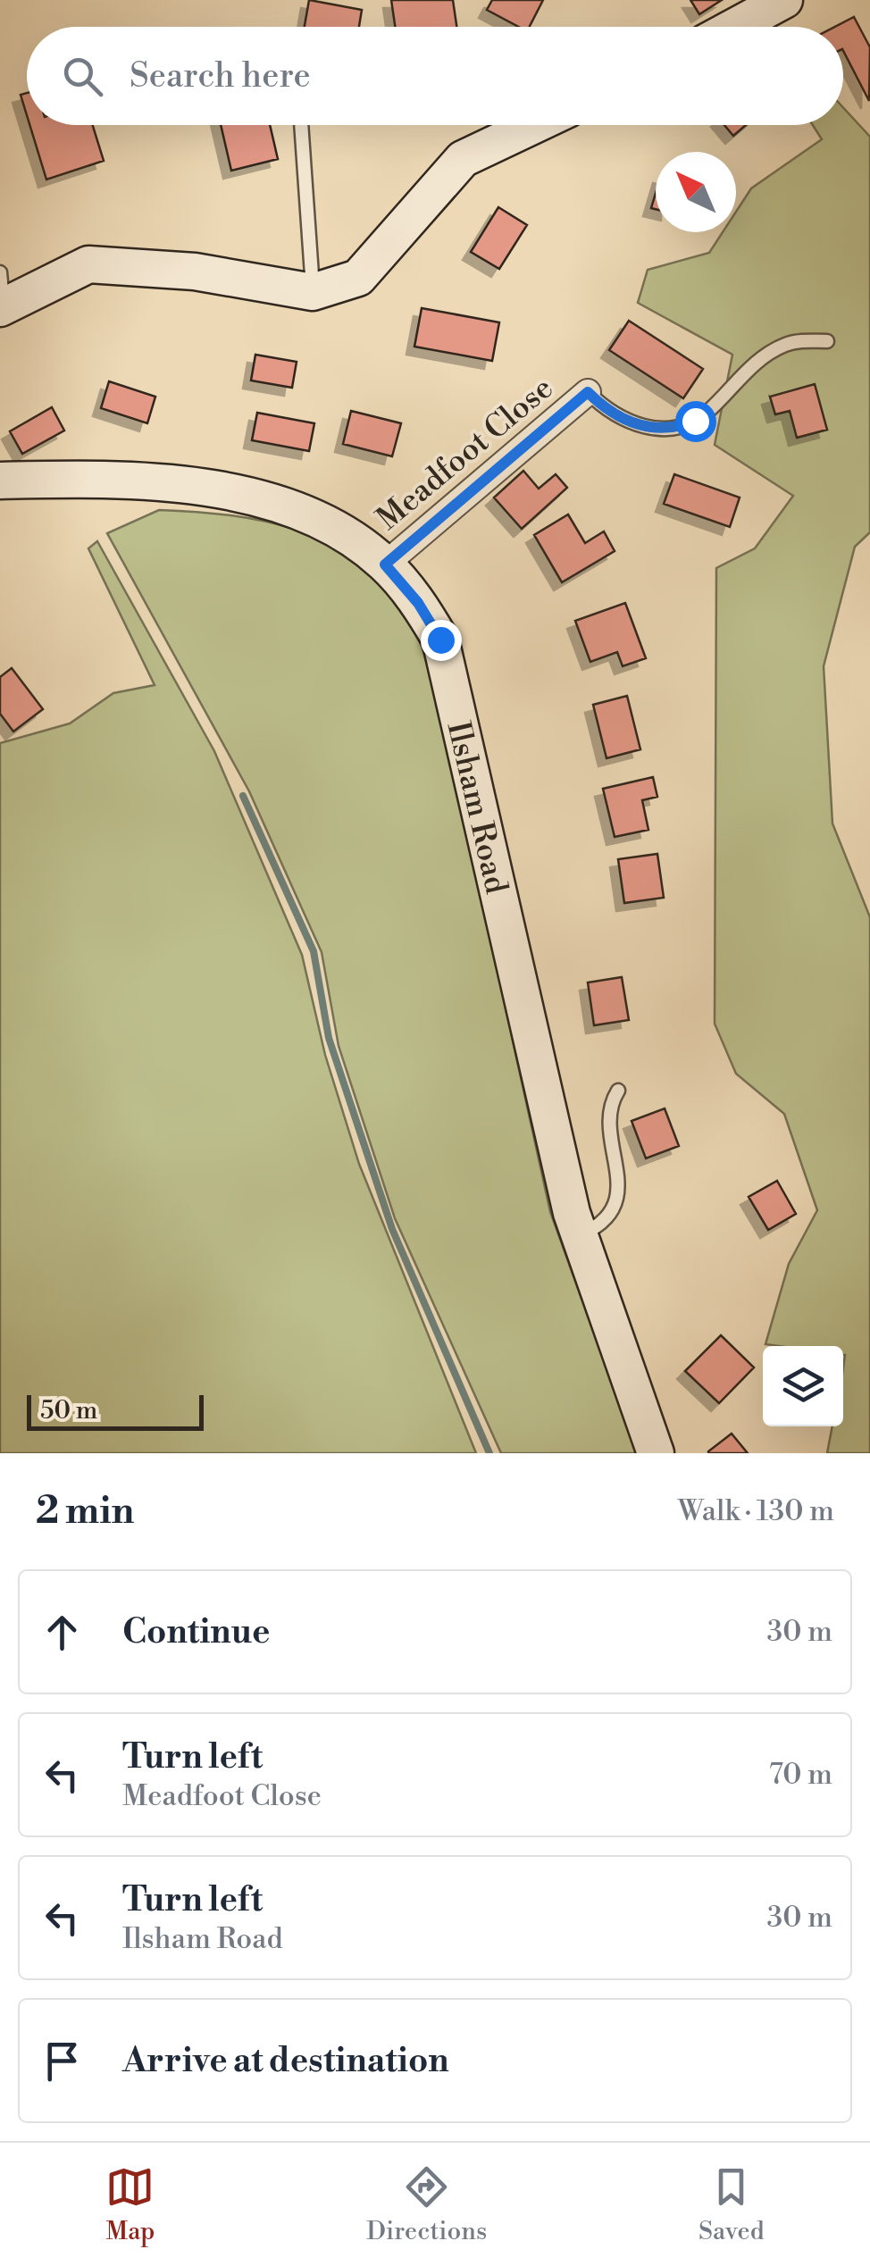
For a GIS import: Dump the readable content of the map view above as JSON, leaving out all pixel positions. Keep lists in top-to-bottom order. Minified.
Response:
{"streets":{"street":["Meadfoot Close","Ilsham Road"]},"crossings":[["Meadfoot Close","Ilsham Road"]],"scale_bar":"50 m","north":"top left","page":{"search":"Search here","scale":"50 m","heading":["2 min","Walk · 130 m"],"list":[["Continue","30 m"],["Turn left","Meadfoot Close","70 m"],["Turn left","Ilsham Road","30 m"],"Arrive at destination"],"nav":["Map","Directions","Saved"]}}
